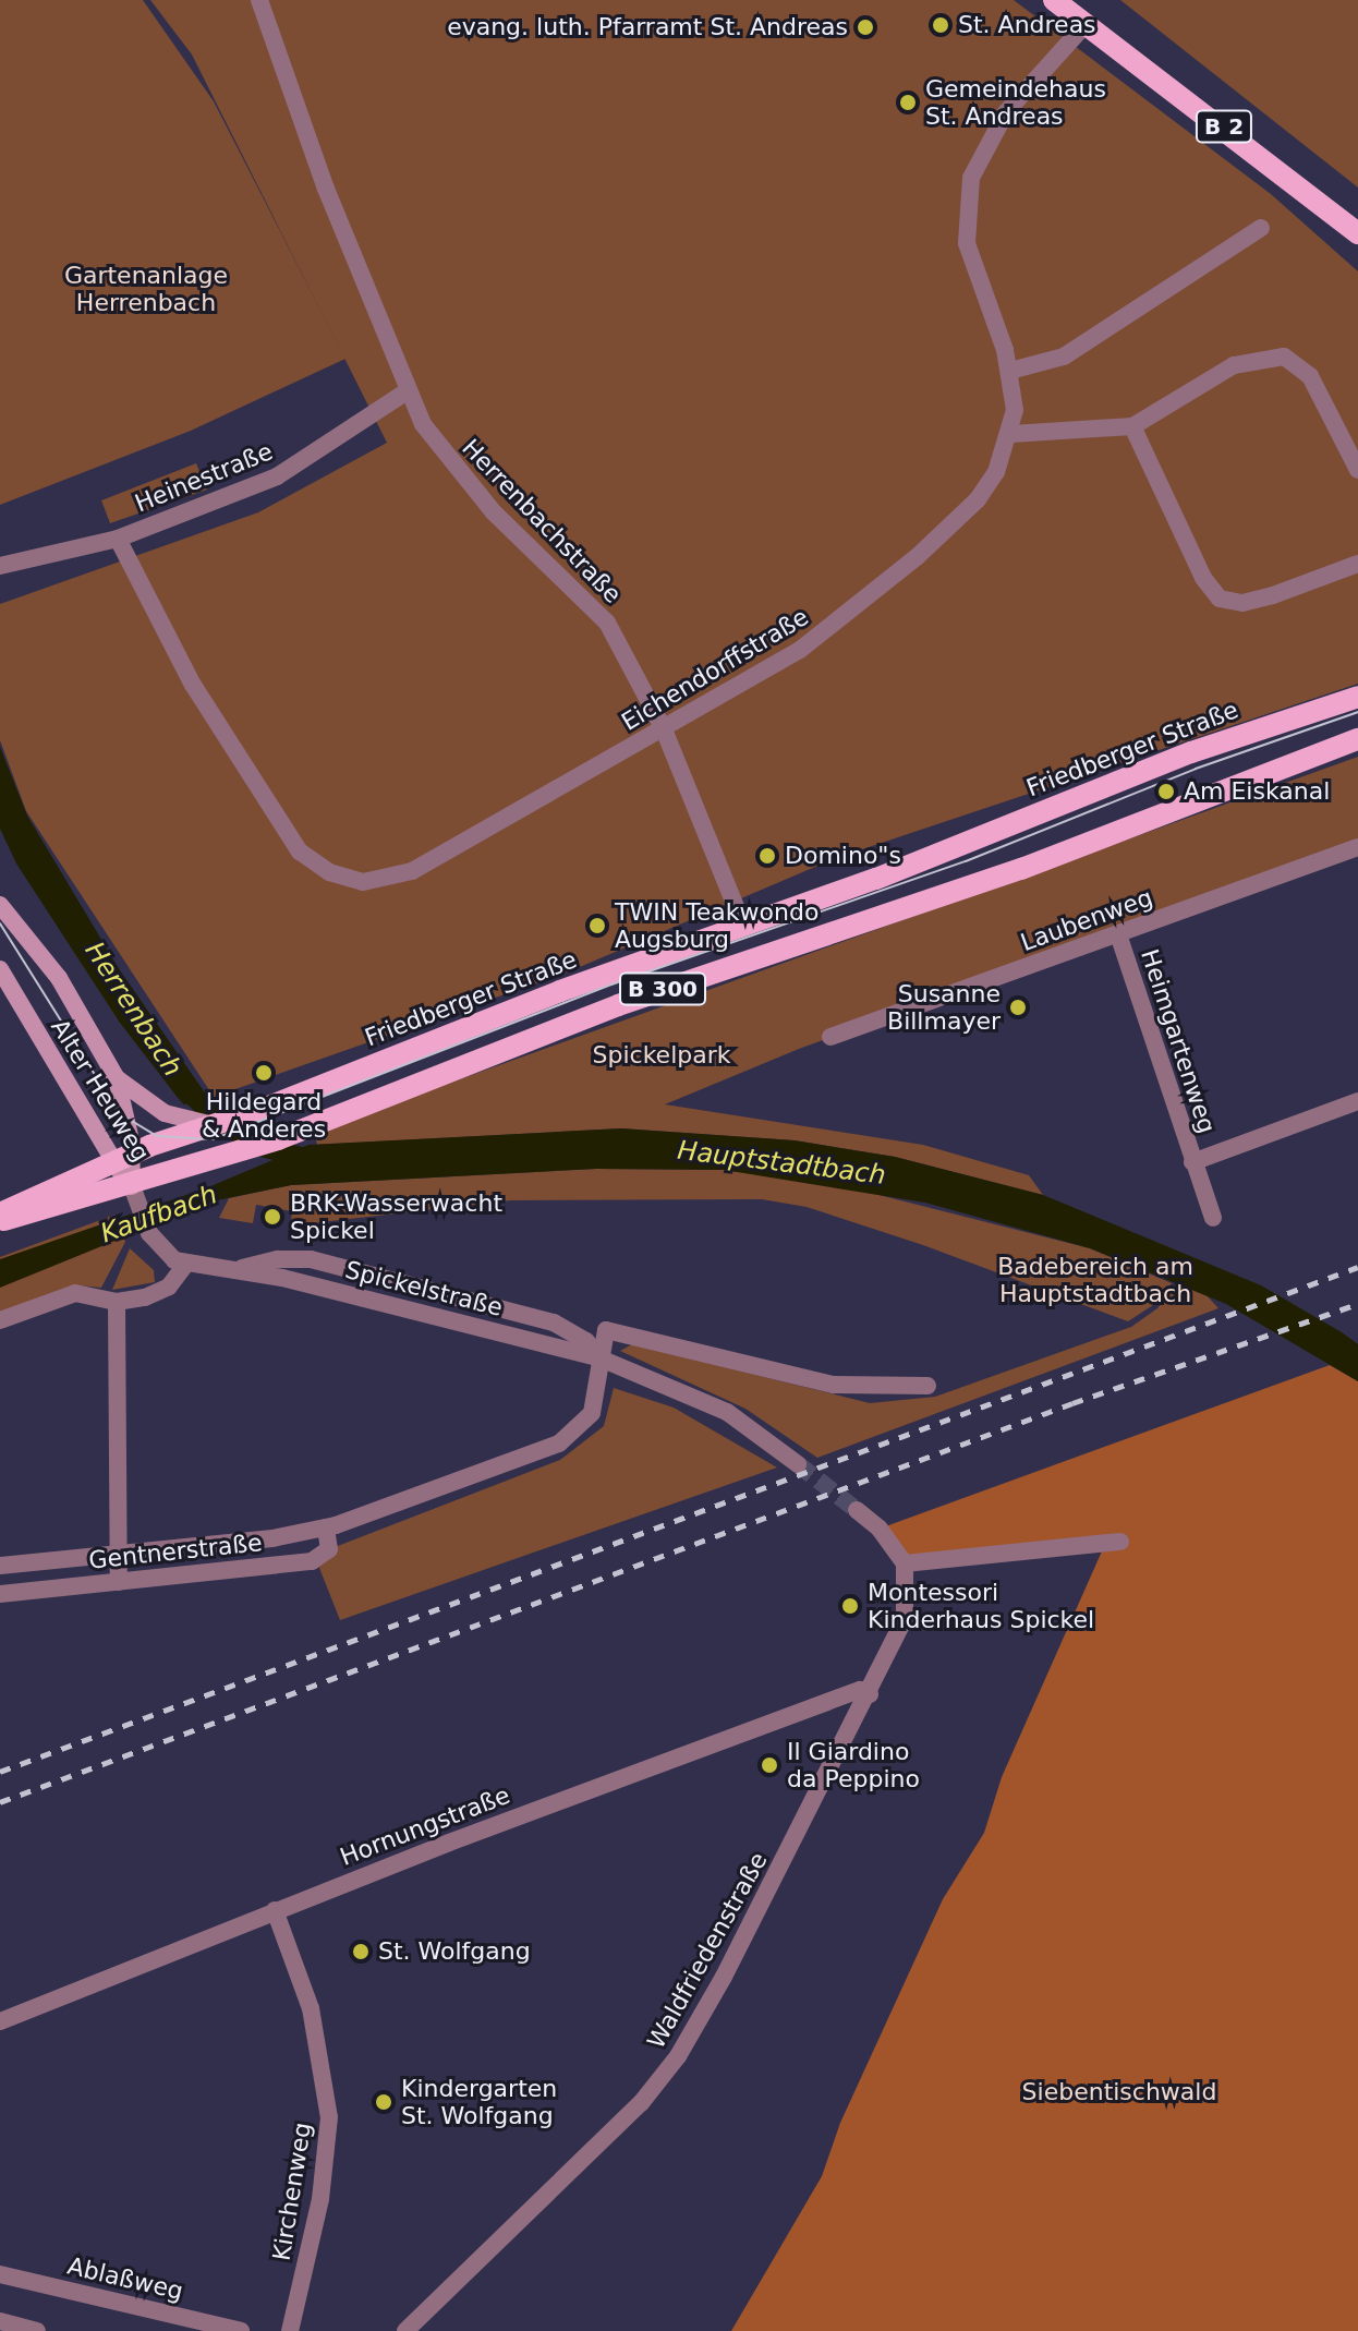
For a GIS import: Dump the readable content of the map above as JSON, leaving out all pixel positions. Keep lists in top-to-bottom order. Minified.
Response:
{"streets":{"main road":["B 2","Friedberger Straße","B 300"],"street":["Heinestraße","Herrenbachstraße","Eichendorffstraße","Laubenweg","Heimgartenweg","Alter Heuweg","Spickelstraße","Gentnerstraße","Hornungstraße","Waldfriedenstraße","Kirchenweg","Ablaßweg"]},"crossings":[["B 2","Eichendorffstraße"],["Heinestraße","Herrenbachstraße"],["Heinestraße","Eichendorffstraße"],["Herrenbachstraße","Eichendorffstraße"],["Herrenbachstraße","Friedberger Straße"],["Friedberger Straße","Alter Heuweg"],["Laubenweg","Heimgartenweg"],["B 300","Alter Heuweg"],["Spickelstraße","Gentnerstraße"],["Hornungstraße","Waldfriedenstraße"],["Hornungstraße","Kirchenweg"]],"water":["Herrenbach","Hauptstadtbach","Kaufbach"],"parks":["Gartenanlage Herrenbach","Spickelpark","Badebereich am Hauptstadtbach","Siebentischwald"],"places":["St. Andreas","evang. luth. Pfarramt St. Andreas","Gemeindehaus St. Andreas","Am Eiskanal","Domino\"s","TWIN Teakwondo Augsburg","Susanne Billmayer","Hildegard & Anderes","BRK-Wasserwacht Spickel","Montessori Kinderhaus Spickel","Il Giardino da Peppino","St. Wolfgang","Kindergarten St. Wolfgang"]}
